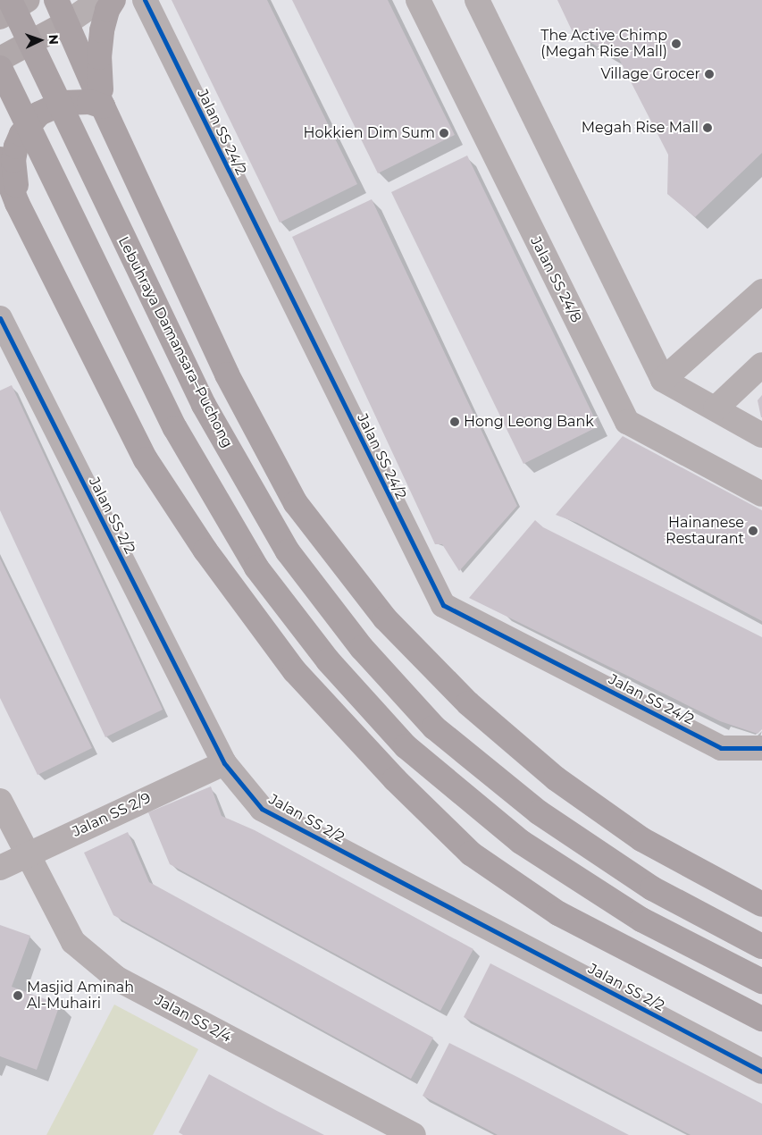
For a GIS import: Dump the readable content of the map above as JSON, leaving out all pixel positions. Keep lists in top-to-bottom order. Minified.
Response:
{"streets":{"highway":["Lebuhraya Damansara–Puchong"],"street":["Jalan SS 24/2","Jalan SS 24/8","Jalan SS 2/2","Jalan SS 2/9","Jalan SS 2/4"]},"crossings":[["Jalan SS 2/2","Jalan SS 2/9"],["Jalan SS 2/9","Jalan SS 2/4"]],"places":["The Active Chimp (Megah Rise Mall)","Village Grocer","Megah Rise Mall","Hokkien Dim Sum","Hong Leong Bank","Hainanese Restaurant","Masjid Aminah Al-Muhairi"],"north":"right"}
